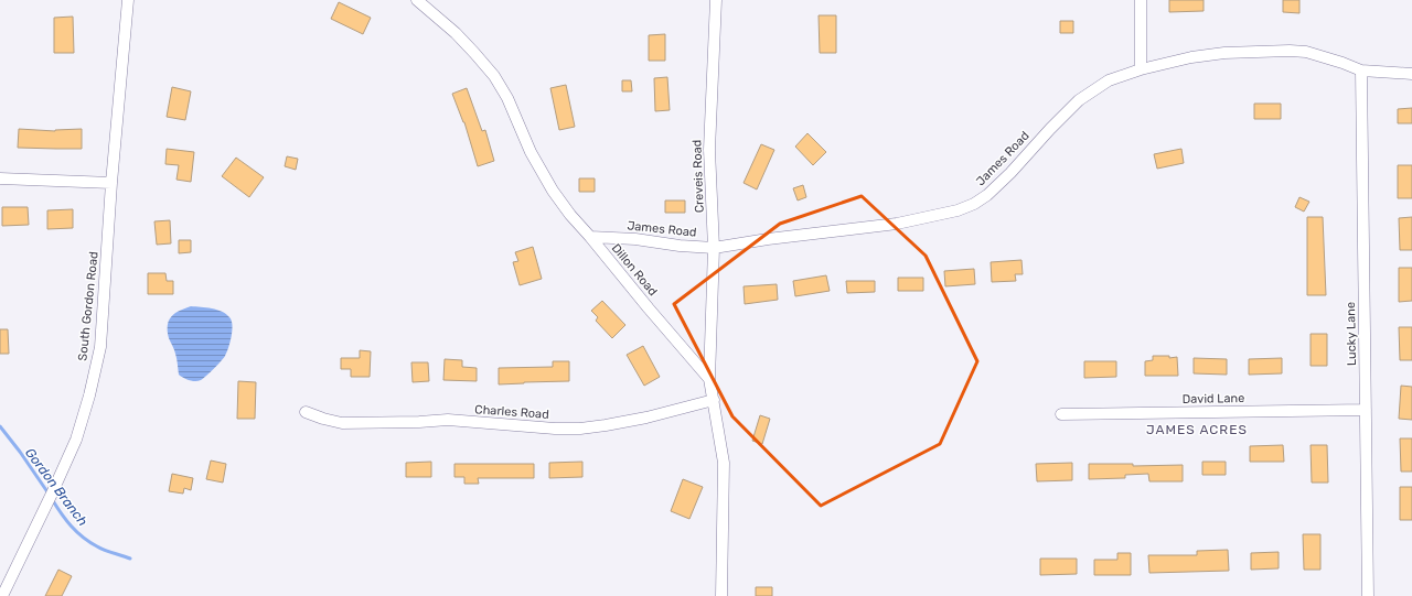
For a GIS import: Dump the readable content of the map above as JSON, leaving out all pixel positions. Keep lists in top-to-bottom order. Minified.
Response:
{"streets":{"street":["James Road","Creveis Road","Dillon Road","South Gordon Road","Lucky Lane","David Lane","Charles Road"]},"crossings":[["James Road","Creveis Road"],["James Road","Dillon Road"],["James Road","Lucky Lane"],["Creveis Road","Dillon Road"],["Dillon Road","Charles Road"],["Lucky Lane","David Lane"]],"districts":["JAMES ACRES"],"water":["Gordon Branch"]}
